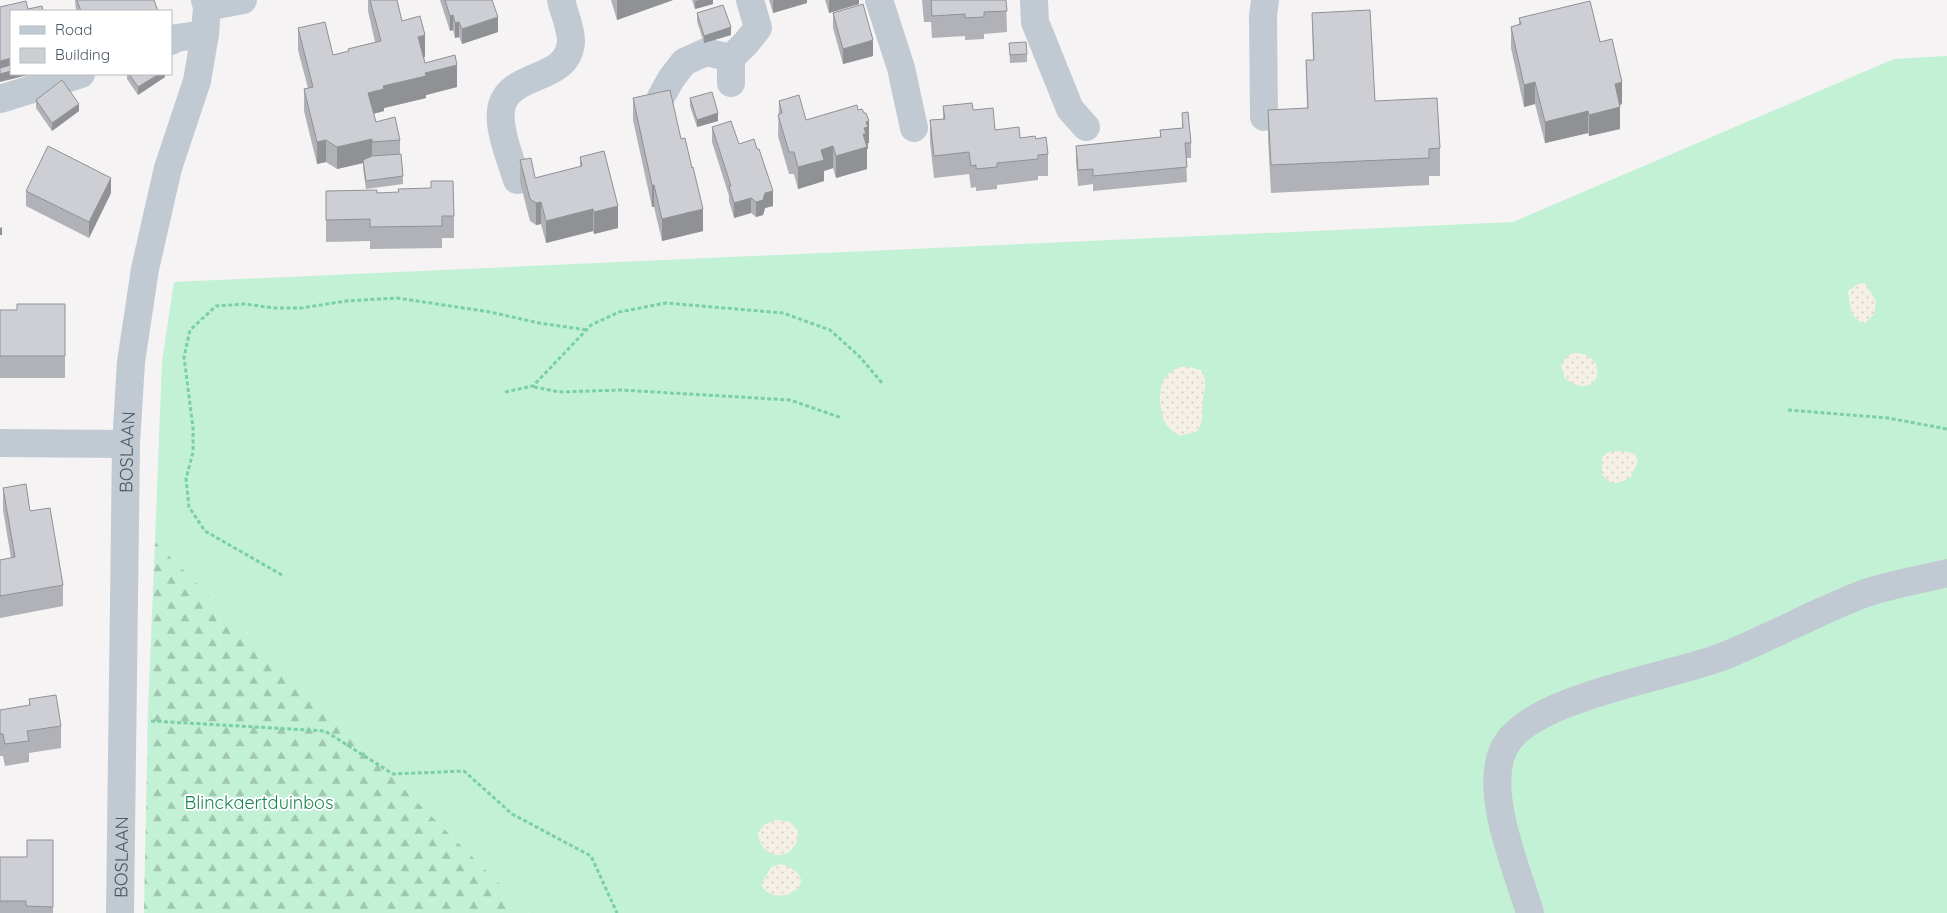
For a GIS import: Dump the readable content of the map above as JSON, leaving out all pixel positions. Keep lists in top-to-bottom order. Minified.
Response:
{"streets":{"street":["BOSLAAN"]},"parks":["Blinckaertduinbos"],"legend":["Road","Building"]}
